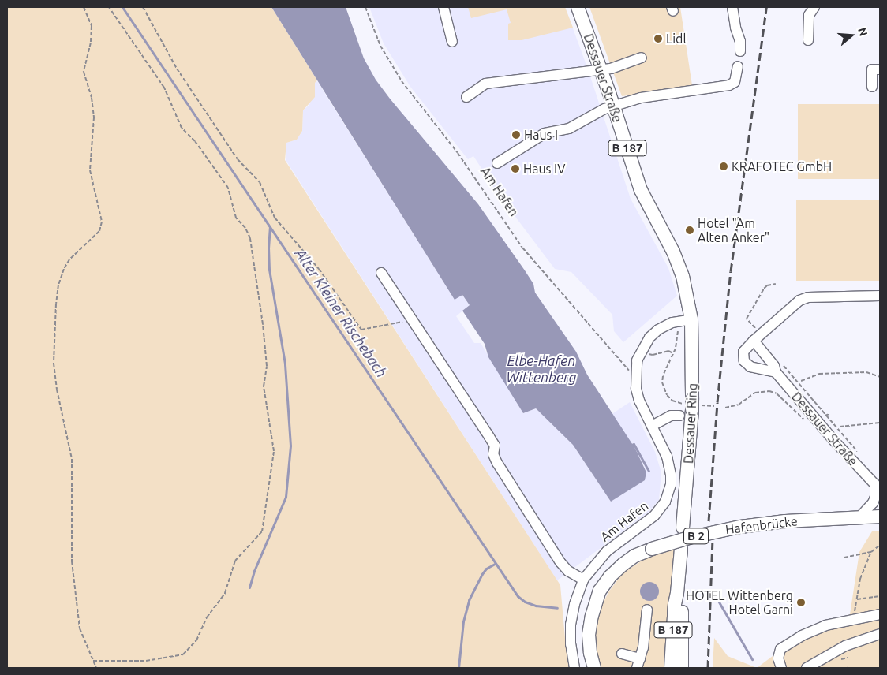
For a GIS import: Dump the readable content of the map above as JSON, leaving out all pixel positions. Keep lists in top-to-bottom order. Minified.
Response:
{"streets":{"main road":["Dessauer Straße","B 187","Dessauer Ring","Hafenbrücke","B 2"],"street":["Am Hafen"]},"crossings":[["Dessauer Straße","Am Hafen"],["Dessauer Straße","Dessauer Ring"],["Dessauer Straße","Hafenbrücke"],["Am Hafen","Dessauer Ring"]],"water":["Alter Kleiner Rischebach","Elbe-Hafen Wittenberg"],"places":["Lidl","Haus I","KRAFOTEC GmbH","Haus IV","Hotel \"Am Alten Anker\"","HOTEL Wittenberg Hotel Garni"],"north":"right"}
